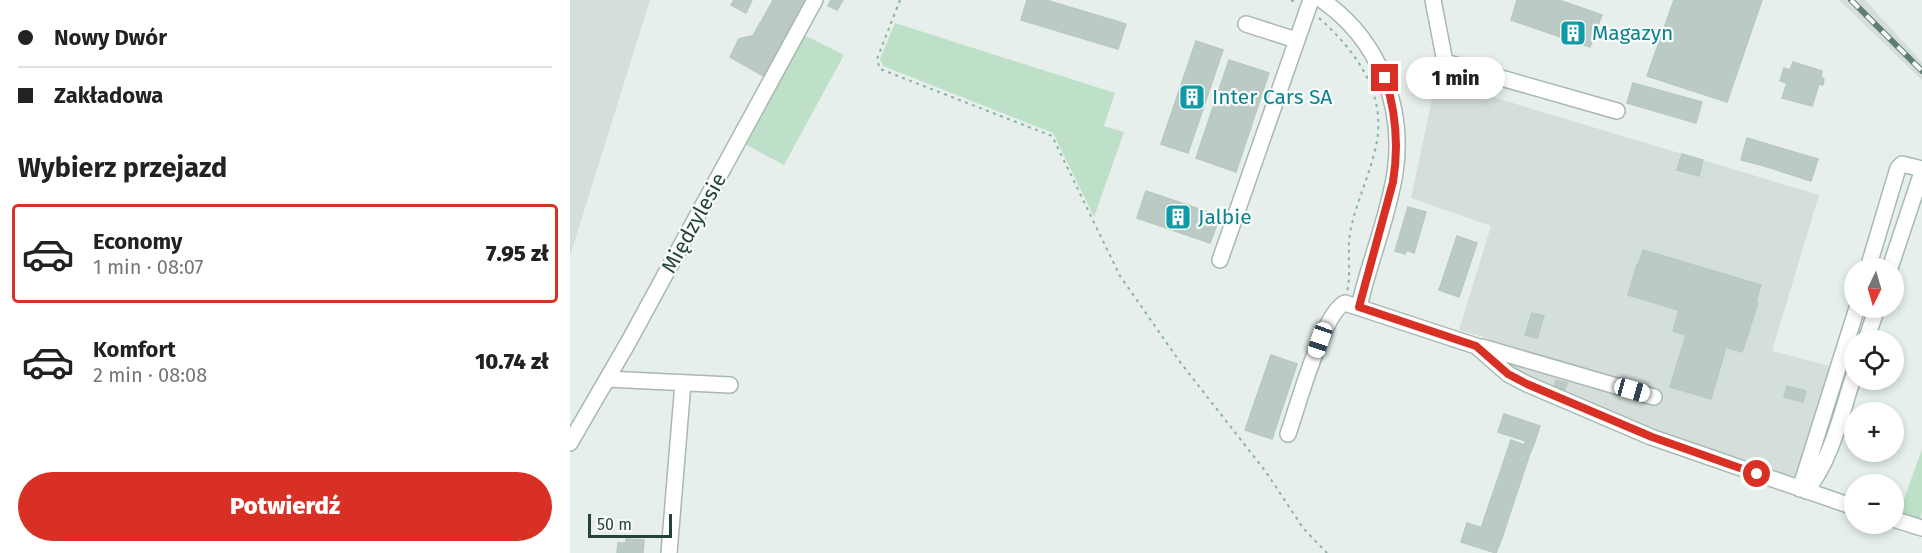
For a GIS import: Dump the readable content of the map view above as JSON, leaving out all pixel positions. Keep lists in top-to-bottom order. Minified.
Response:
{"streets":{"street":["Międzylesie"]},"places":{"building":["Magazyn","Inter Cars SA","Jalbie"]},"scale_bar":"50 m","north":"bottom","page":{"banner":["Nowy Dwór","Zakładowa"],"bubble":"1 min","heading":"Wybierz przejazd","list":[{"name":"Economy","note":"1 min · 08:07","value":"7.95 zł"},{"name":"Komfort","note":"2 min · 08:08","value":"10.74 zł"}],"map_buttons":["+","−"],"buttons":"Potwierdź","scale":"50 m"}}
